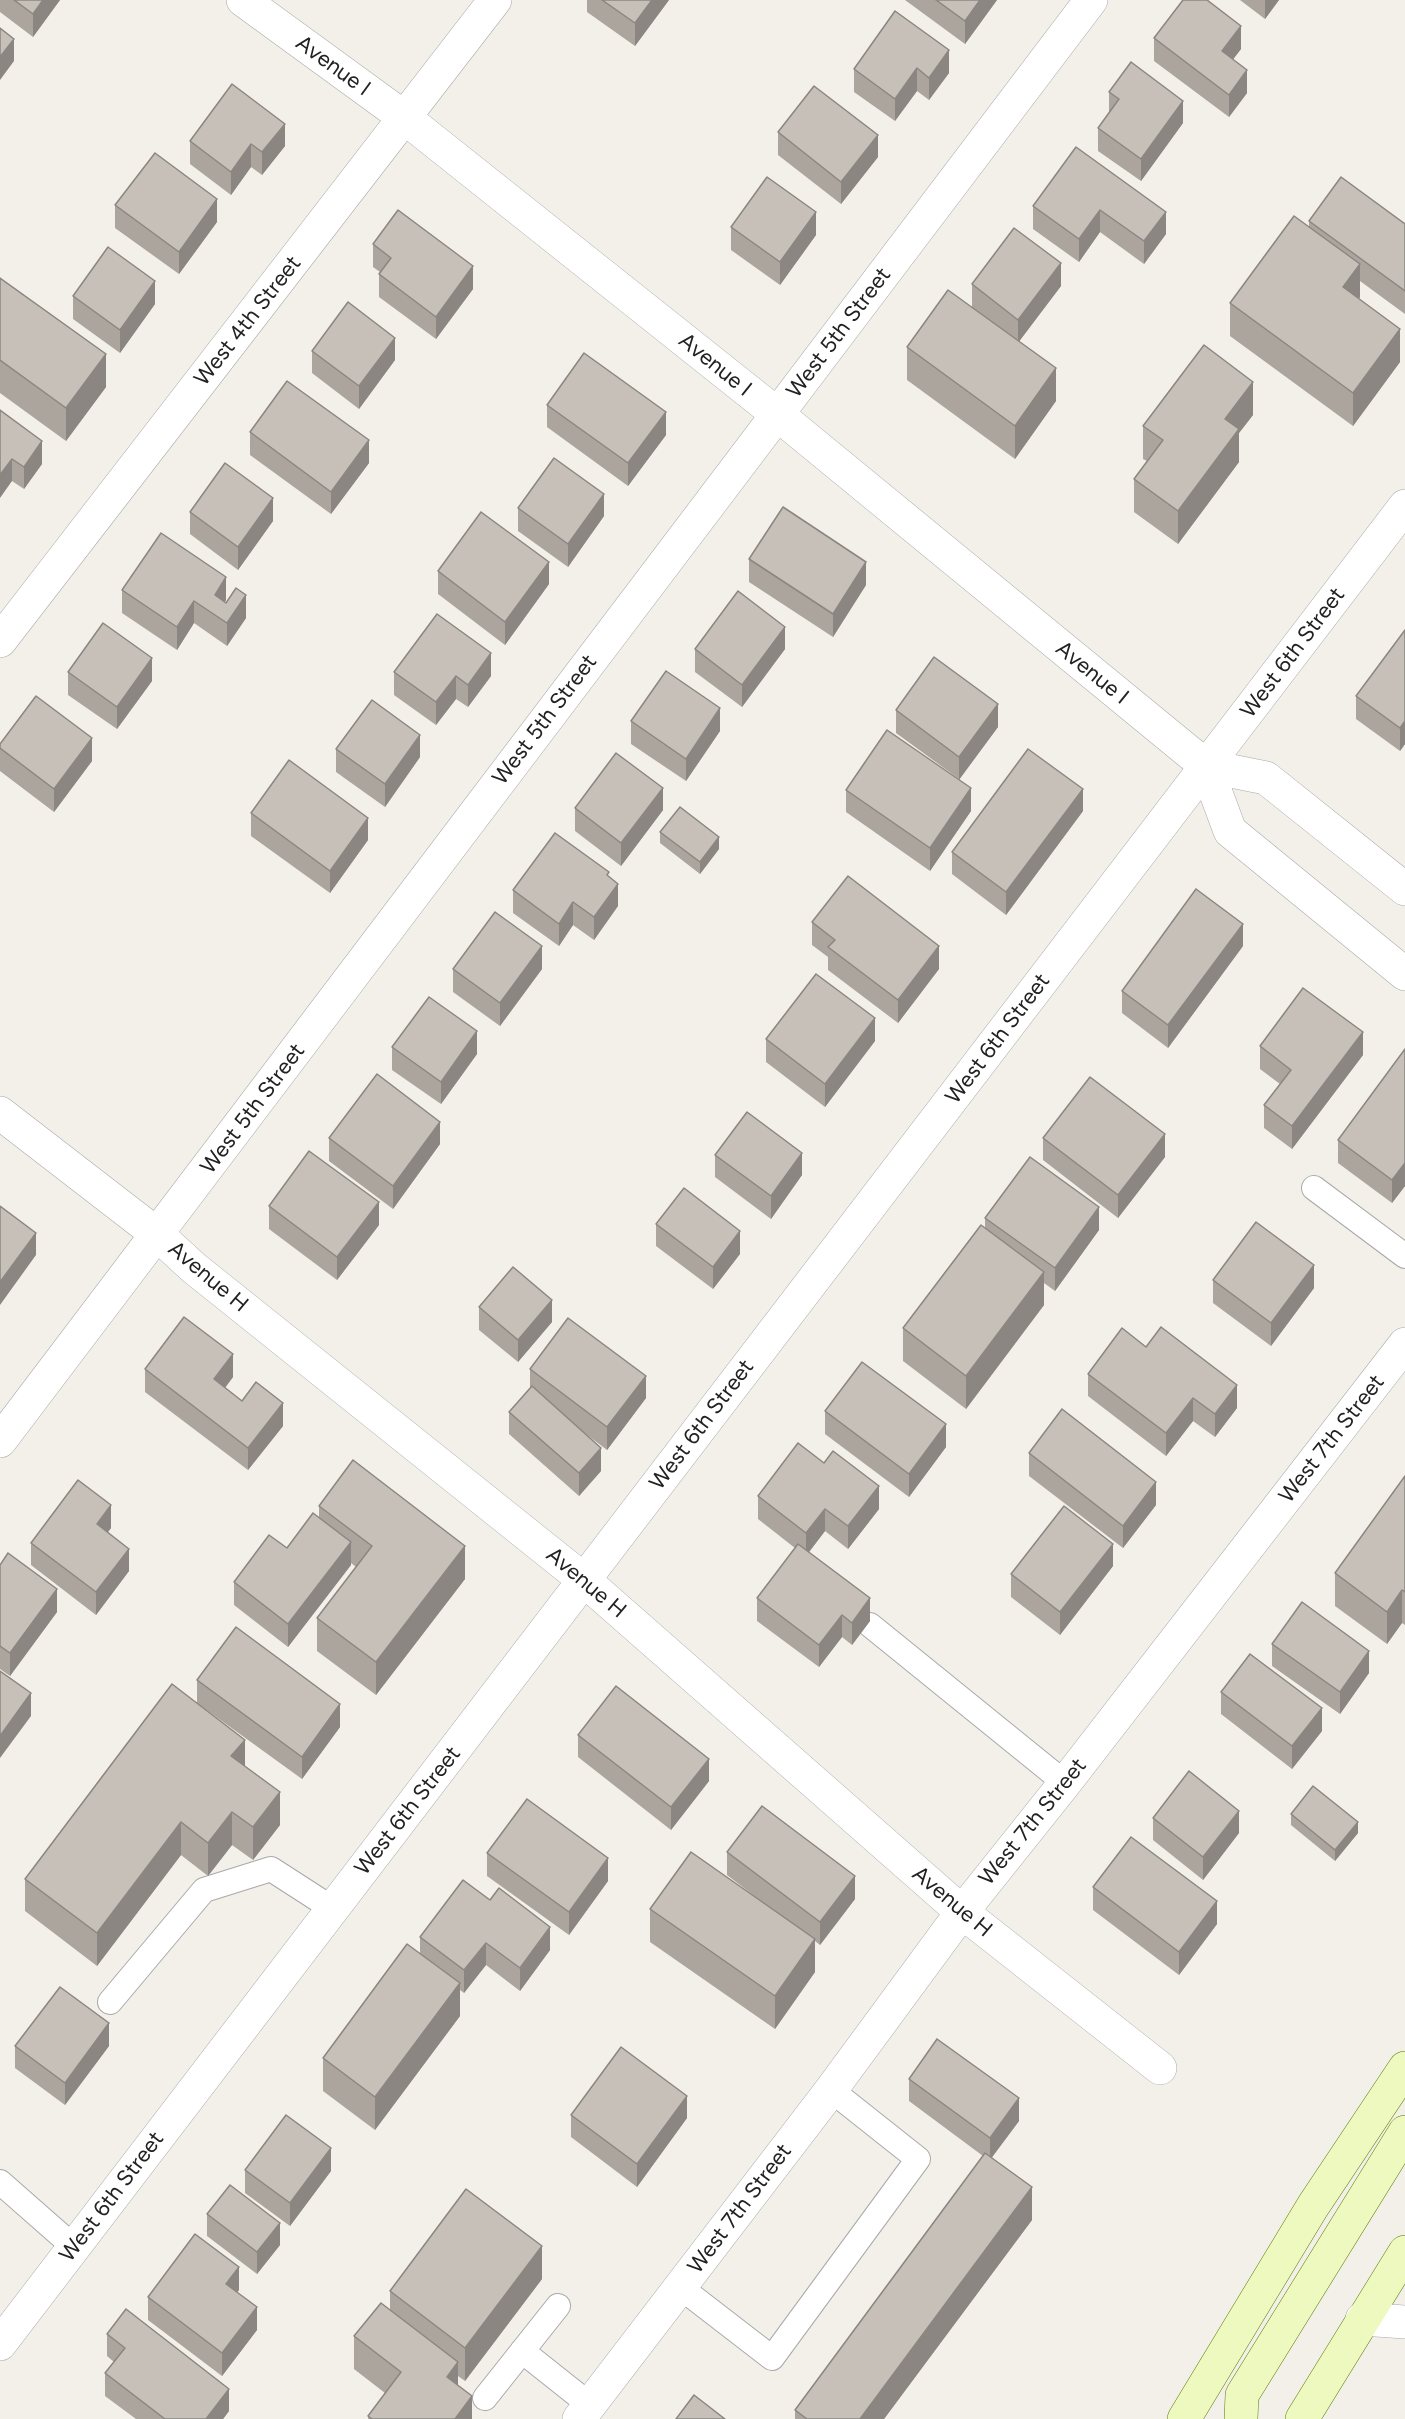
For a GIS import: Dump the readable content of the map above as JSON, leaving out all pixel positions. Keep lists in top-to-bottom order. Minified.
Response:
{"streets":{"street":["Avenue I","West 4th Street","West 5th Street","West 6th Street","Avenue H","West 7th Street"]},"crossings":[["Avenue I","West 4th Street"],["Avenue I","West 5th Street"],["Avenue I","West 6th Street"],["West 5th Street","Avenue H"],["West 6th Street","Avenue H"],["Avenue H","West 7th Street"]]}
